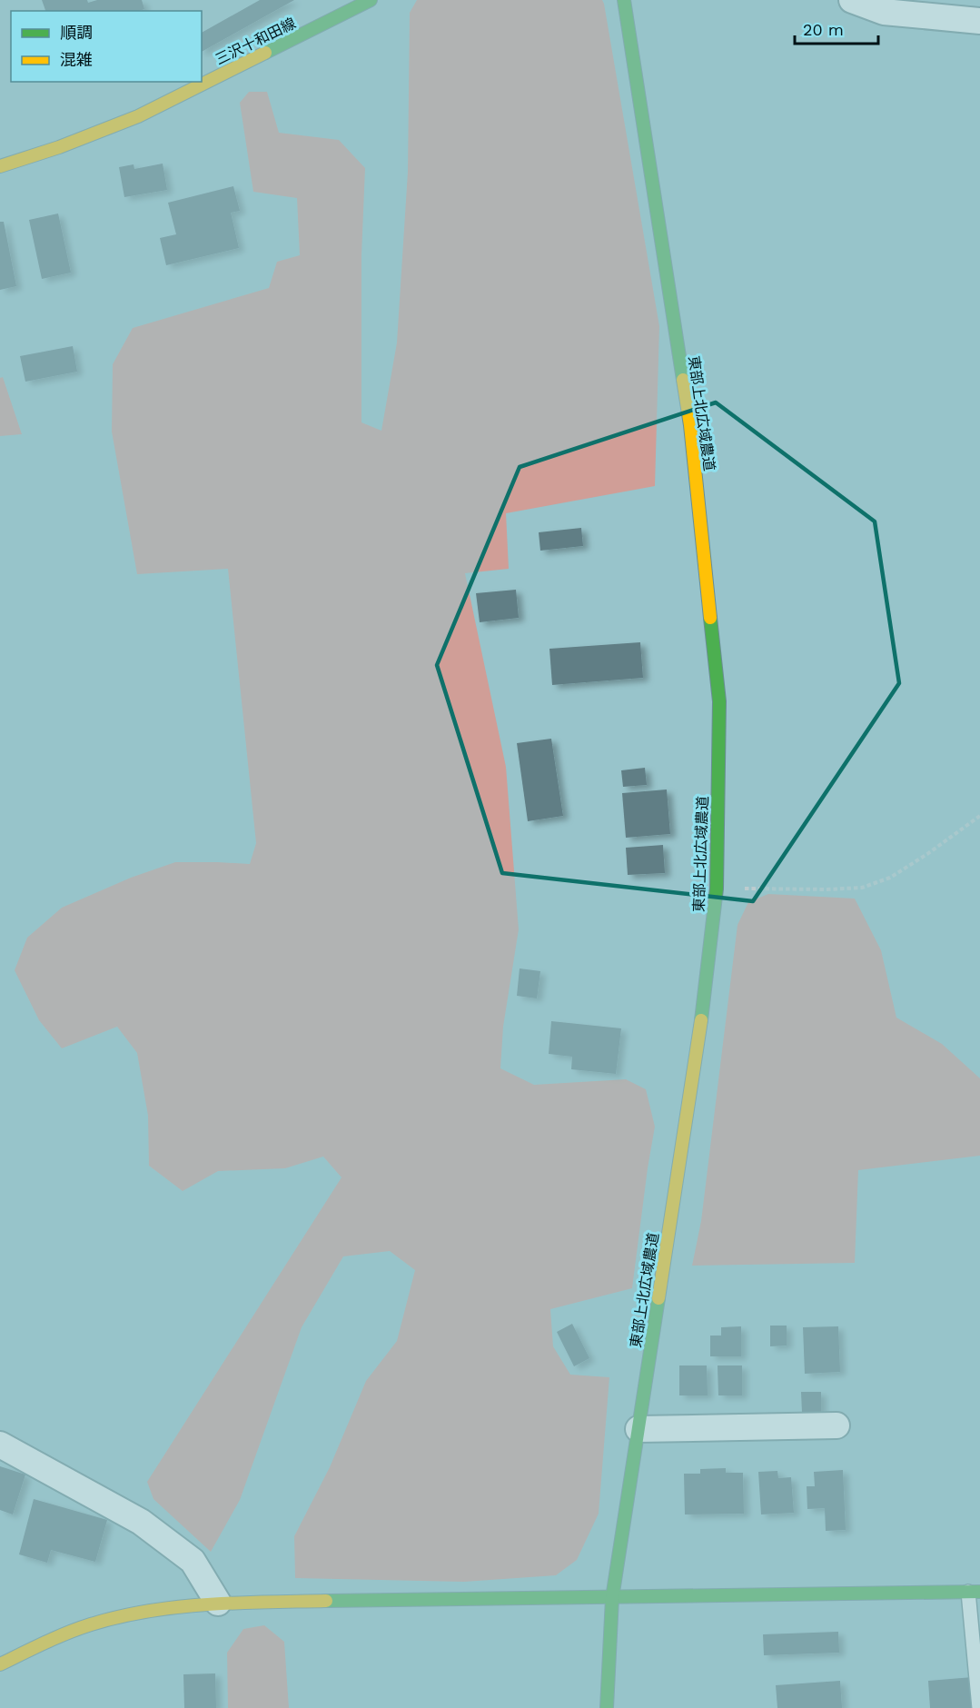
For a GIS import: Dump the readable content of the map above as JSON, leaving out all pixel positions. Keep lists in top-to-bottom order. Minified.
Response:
{"streets":{"street":["三沢十和田線","東部上北広域農道"]},"legend":["順調","混雑"],"scale_bar":"20 m"}
